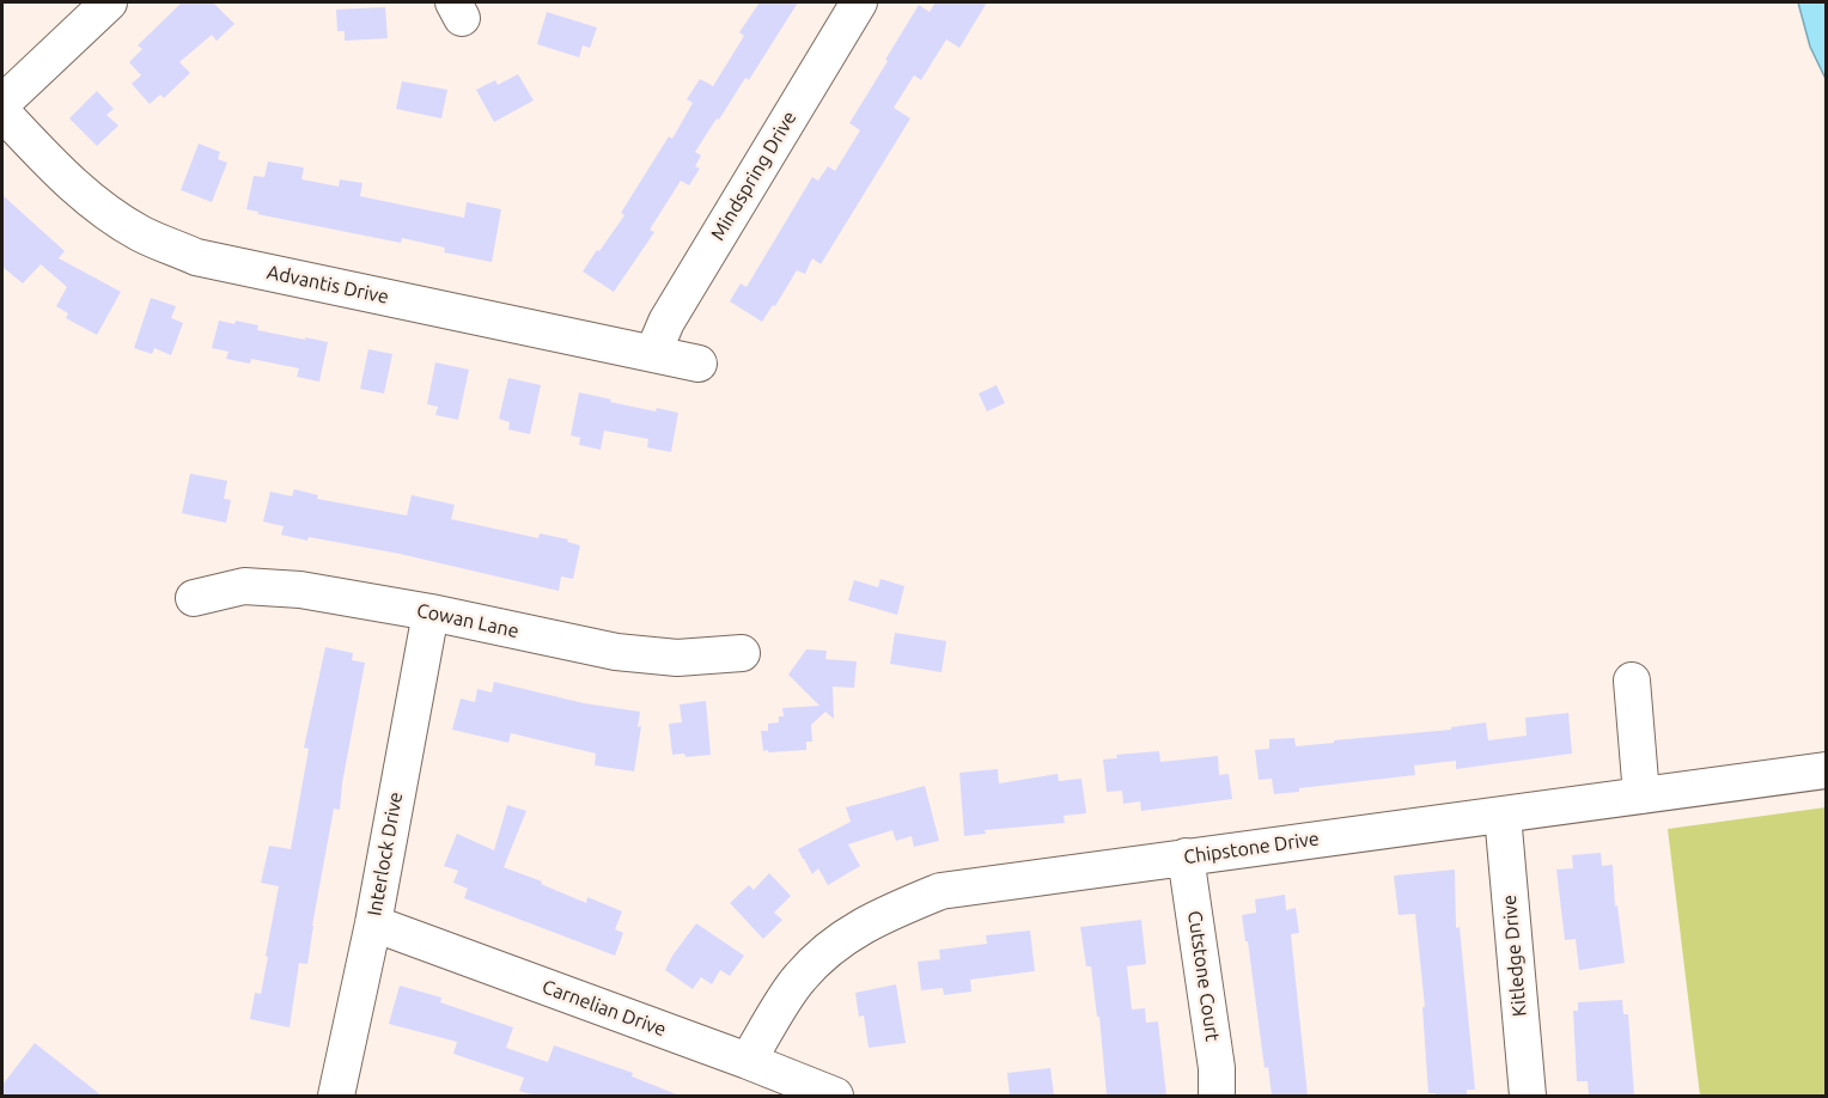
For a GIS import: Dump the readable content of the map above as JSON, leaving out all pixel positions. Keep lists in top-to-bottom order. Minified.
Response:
{"streets":{"street":["Mindspring Drive","Advantis Drive","Cowan Lane","Chipstone Drive","Interlock Drive","Kitledge Drive","Cutstone Court","Carnelian Drive"]},"crossings":[["Mindspring Drive","Advantis Drive"],["Cowan Lane","Interlock Drive"],["Chipstone Drive","Kitledge Drive"],["Chipstone Drive","Cutstone Court"],["Chipstone Drive","Carnelian Drive"],["Interlock Drive","Carnelian Drive"]]}
